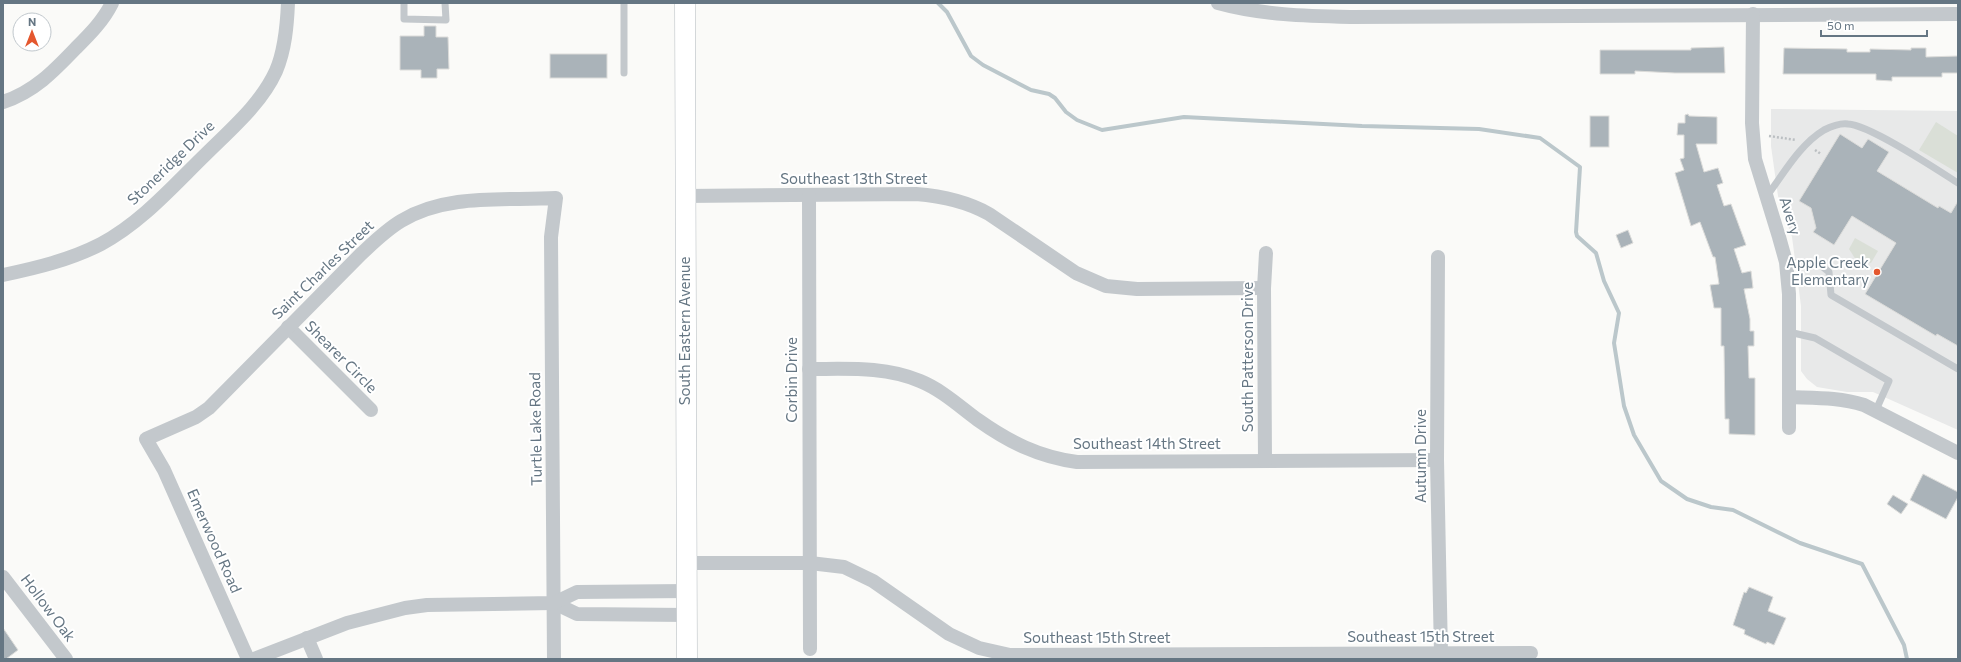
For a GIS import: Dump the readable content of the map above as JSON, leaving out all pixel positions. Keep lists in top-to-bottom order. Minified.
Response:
{"streets":{"main road":["South Eastern Avenue"],"street":["Stoneridge Drive","Southeast 13th Street","Avery","Saint Charles Street","Shearer Circle","South Patterson Drive","Corbin Drive","Turtle Lake Road","Southeast 14th Street","Autumn Drive","Emerwood Road","Hollow Oak","Southeast 15th Street"]},"crossings":[["Southeast 13th Street","South Eastern Avenue"],["Southeast 13th Street","South Patterson Drive"],["Southeast 13th Street","Corbin Drive"],["Saint Charles Street","Shearer Circle"],["Saint Charles Street","Turtle Lake Road"],["Saint Charles Street","Emerwood Road"],["South Eastern Avenue","Southeast 15th Street"],["South Patterson Drive","Southeast 14th Street"],["Corbin Drive","Southeast 14th Street"],["Corbin Drive","Southeast 15th Street"],["Southeast 14th Street","Autumn Drive"],["Autumn Drive","Southeast 15th Street"]],"places":["Apple Creek Elementary"],"scale_bar":"50 m","north":"top"}
